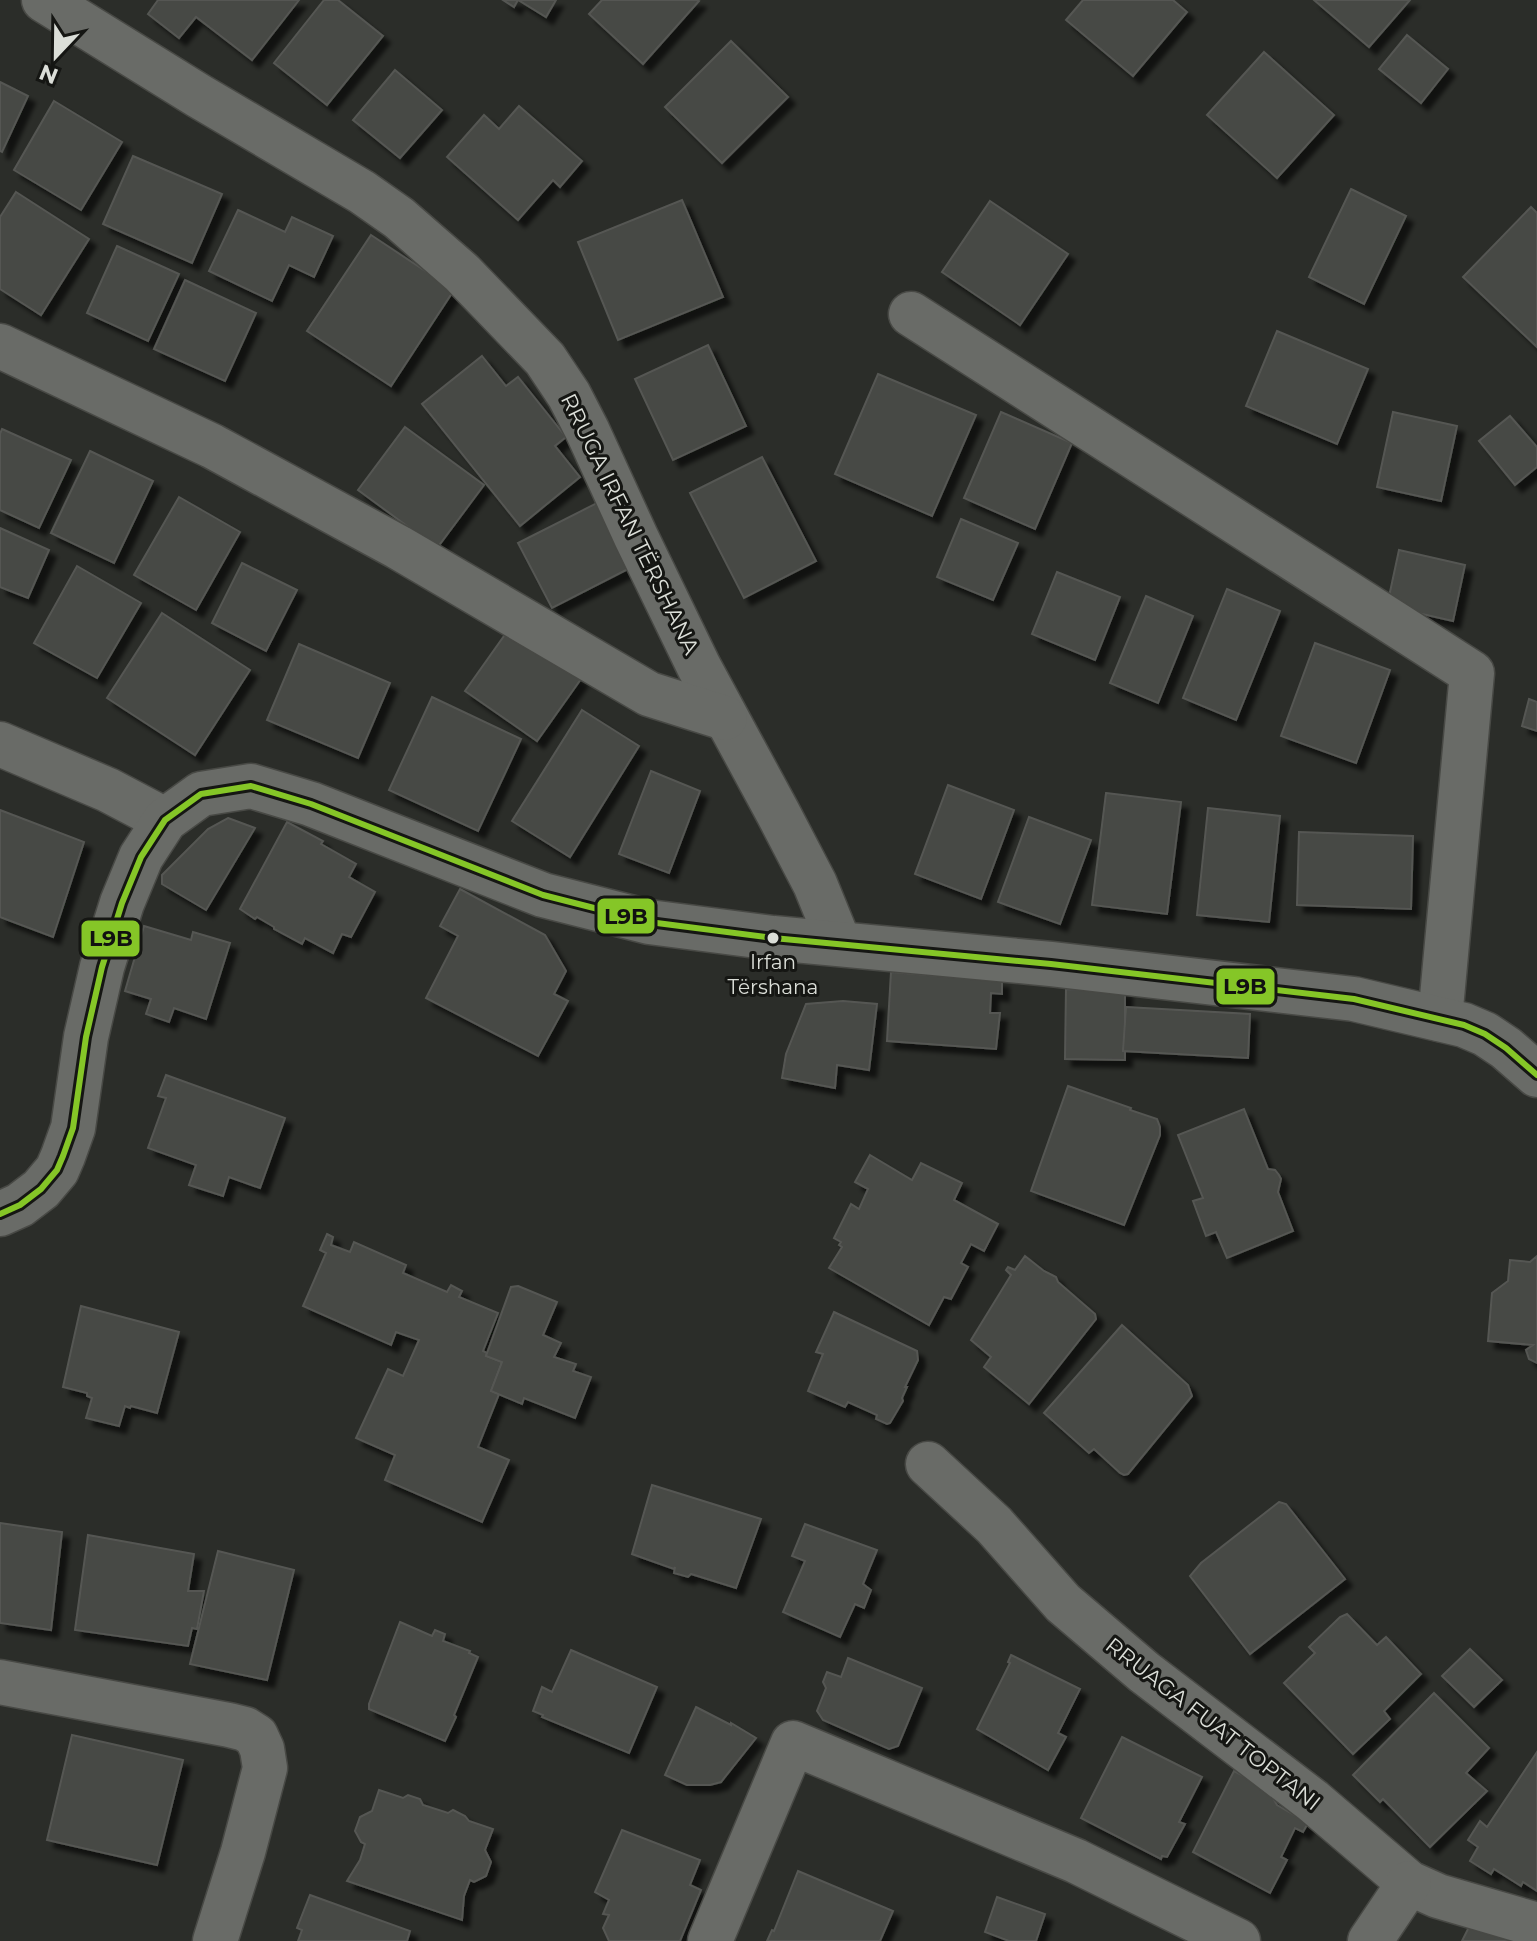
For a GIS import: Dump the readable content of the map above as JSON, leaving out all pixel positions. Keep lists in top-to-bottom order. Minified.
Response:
{"streets":{"street":["RRUGA IRFAN TËRSHANA","RRUAGA FUAT TOPTANI"]},"places":["Irfan Tërshana"],"lines":["transit line L9B"],"north":"bottom"}
